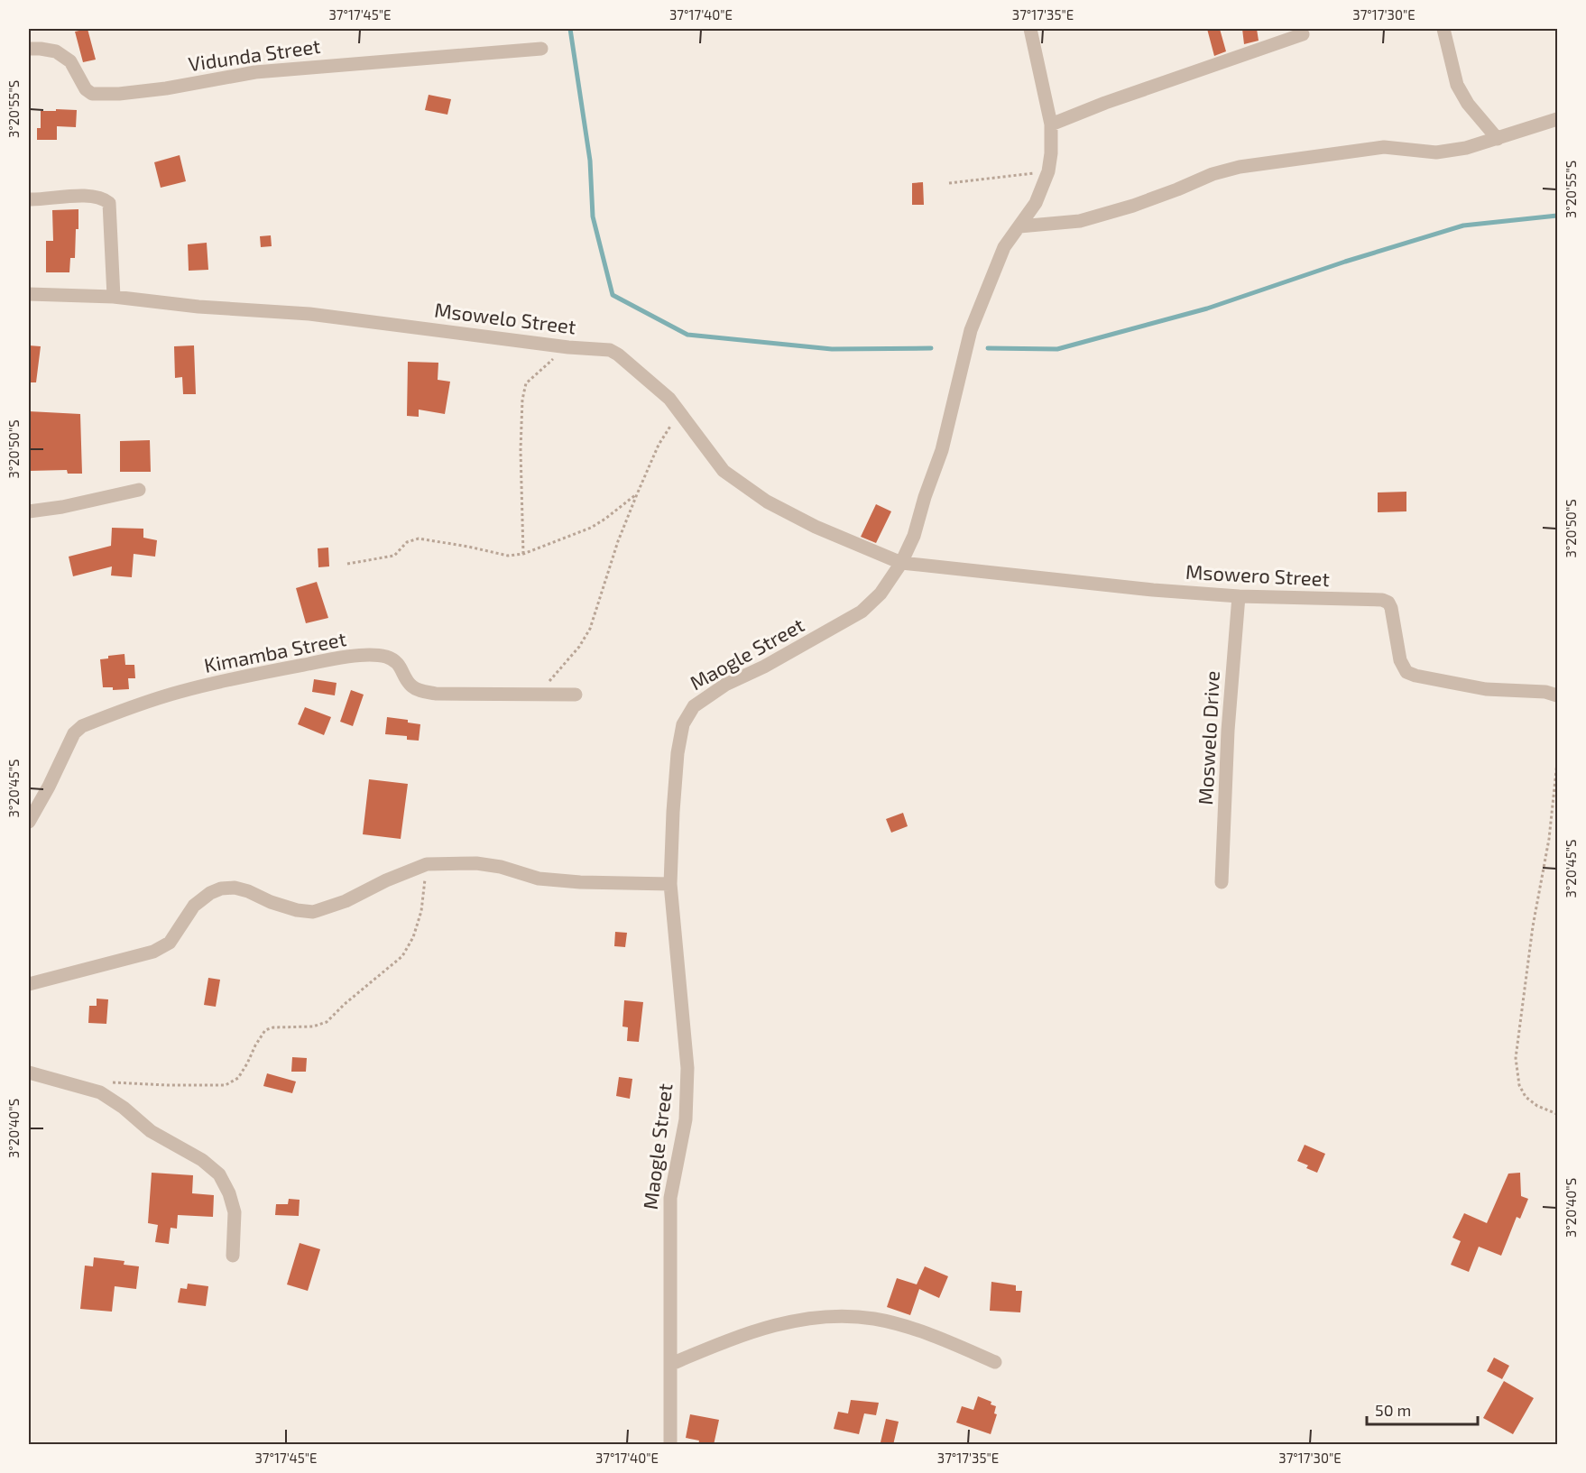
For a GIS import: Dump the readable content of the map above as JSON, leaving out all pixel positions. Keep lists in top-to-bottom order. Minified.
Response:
{"streets":{"street":["Vidunda Street","Msowelo Street","Msowero Street","Kimamba Street","Maogle Street","Moswelo Drive"]},"crossings":[["Msowelo Street","Msowero Street"],["Msowelo Street","Maogle Street"],["Msowero Street","Maogle Street"],["Msowero Street","Moswelo Drive"]],"scale_bar":"50 m","coordinates":["37°17'45\"E","37°17'40\"E","37°17'35\"E","37°17'30\"E","3°20'55\"S","3°20'50\"S","3°20'45\"S","3°20'40\"S"]}
